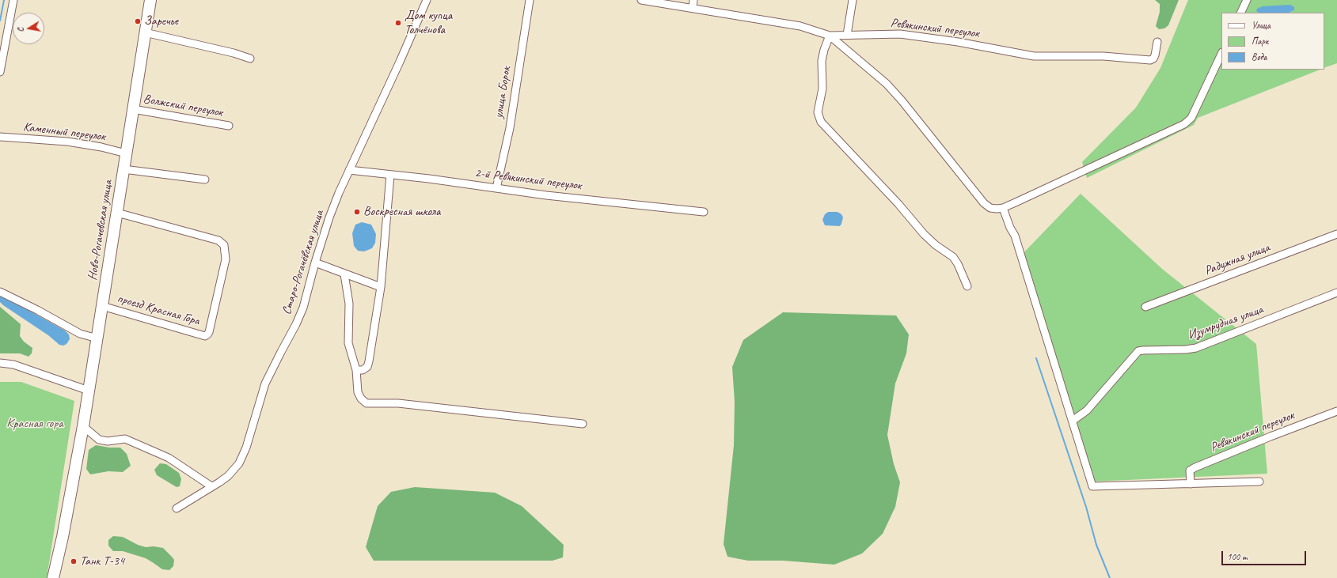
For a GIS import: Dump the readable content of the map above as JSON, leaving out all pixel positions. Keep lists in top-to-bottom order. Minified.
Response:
{"streets":{"main road":["Ново-Рогачевская улица"],"street":["Ревякинский переулок","улица Борок","Волжский переулок","Каменный переулок","2-й Ревякинский переулок","Радужная улица","Старо-Рогачёвская улица","проезд Красная Гора","Изумрудная улица"]},"crossings":[["улица Борок","2-й Ревякинский переулок"],["Волжский переулок","Ново-Рогачевская улица"],["Каменный переулок","Ново-Рогачевская улица"],["2-й Ревякинский переулок","Старо-Рогачёвская улица"],["Ново-Рогачевская улица","проезд Красная Гора"]],"parks":["Красная гора"],"places":["Заречье","Дом купца Толчёнова","Воскресная школа","Танк Т-34"],"legend":["Улица","Парк","Вода"],"scale_bar":"100 m","north":"left"}
